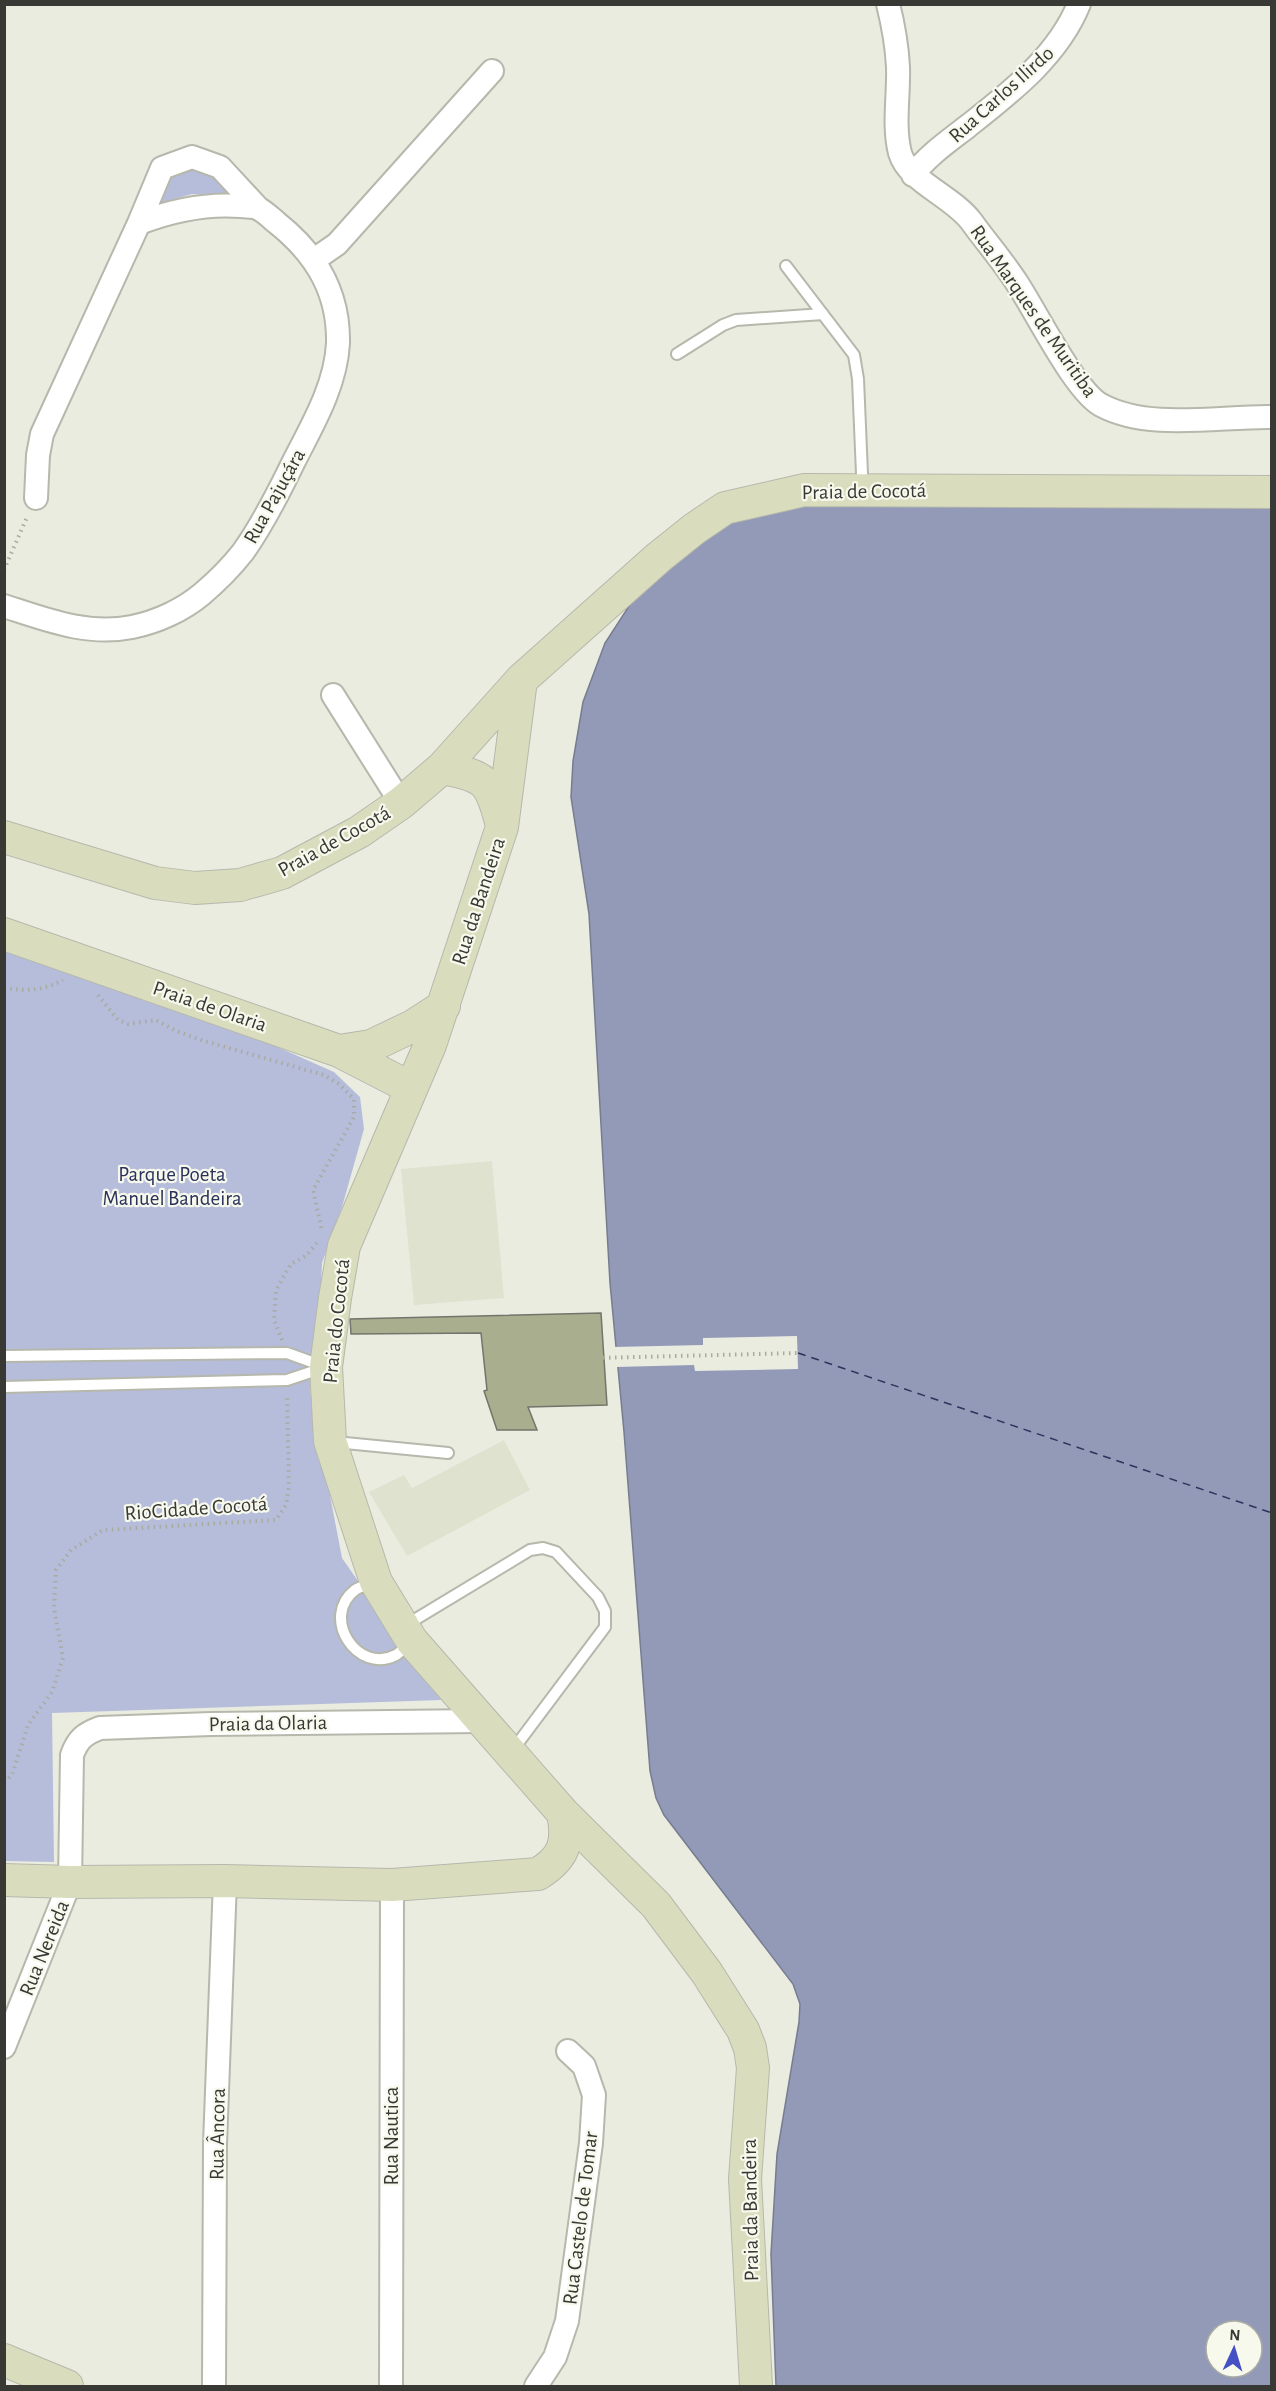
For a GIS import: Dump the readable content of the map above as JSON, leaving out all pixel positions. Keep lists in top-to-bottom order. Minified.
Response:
{"streets":{"street":["Rua Carlos Ilirdo","Rua Marques de Muritiba","Praia de Cocotá","Rua Pajuçára","Rua da Bandeira","Praia de Olaria","Praia do Cocotá","Praia da Olaria","Rua Nereida","Rua Âncora","Rua Nautica","Praia da Bandeira","Rua Castelo de Tomar"],"path":["RioCidade Cocotá"]},"crossings":[["Rua Carlos Ilirdo","Rua Marques de Muritiba"],["Praia de Cocotá","Rua da Bandeira"],["Rua da Bandeira","Praia do Cocotá"],["Praia de Olaria","Praia do Cocotá"],["Praia do Cocotá","Praia da Olaria"],["Praia da Olaria","Rua Nereida"]],"parks":["Parque Poeta Manuel Bandeira"],"north":"top"}
